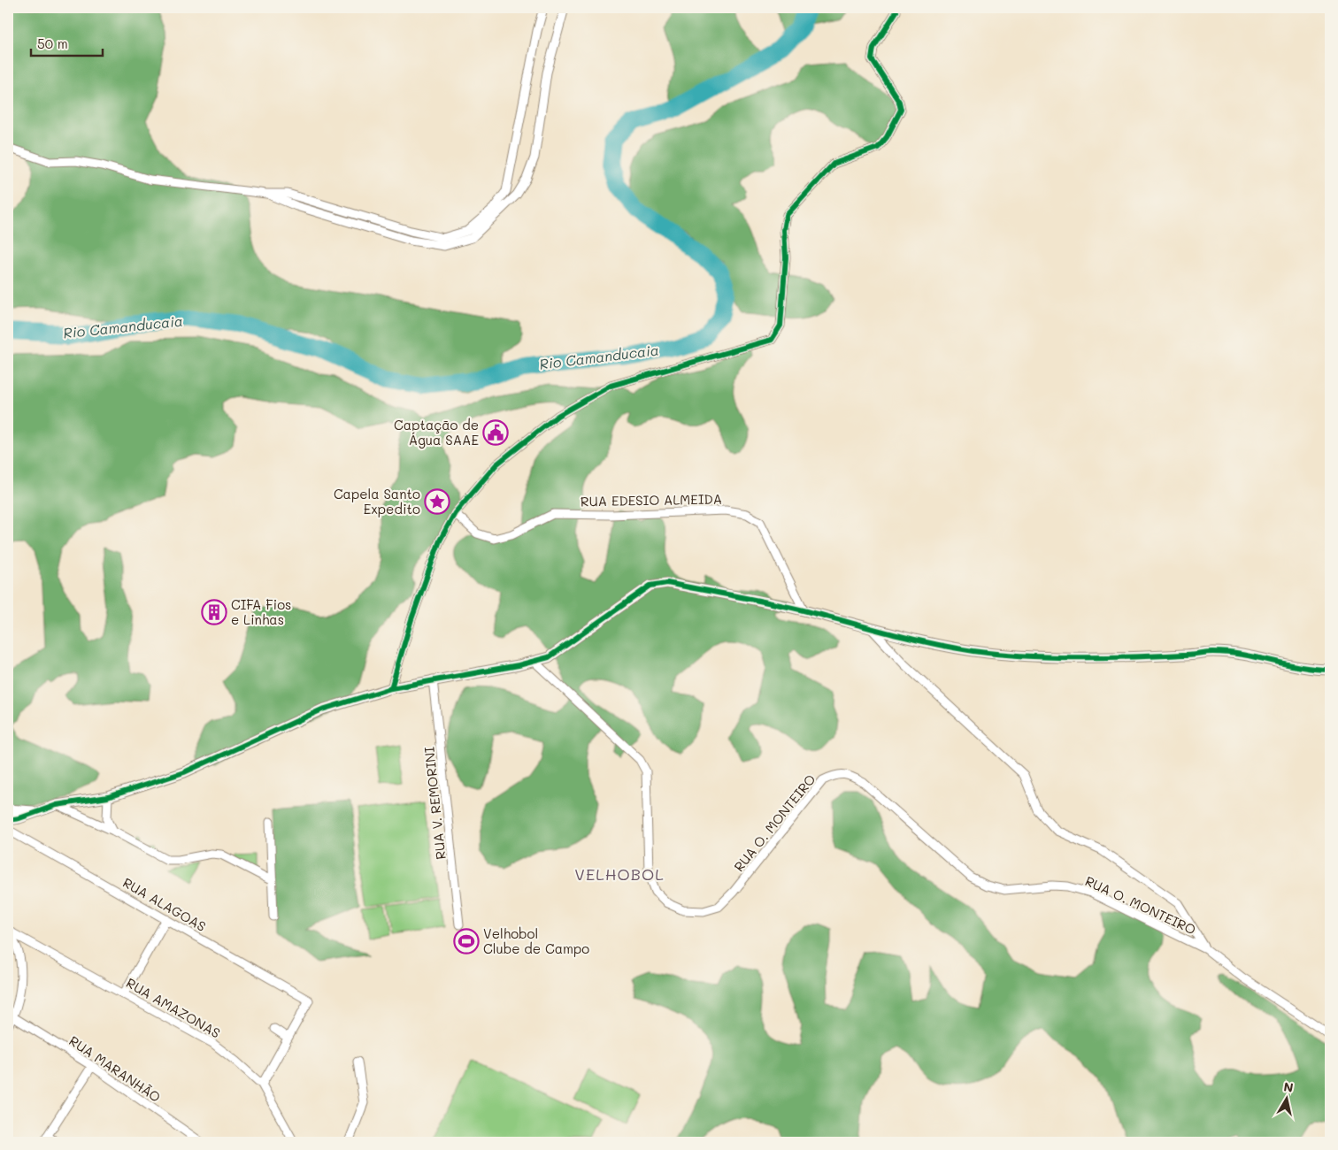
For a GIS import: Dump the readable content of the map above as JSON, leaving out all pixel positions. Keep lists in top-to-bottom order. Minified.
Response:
{"streets":{"street":["RUA EDESIO ALMEIDA","RUA V. REMORINI","RUA O. MONTEIRO","RUA ALAGOAS","RUA AMAZONAS","RUA MARANHÃO"]},"districts":["VELHOBOL"],"water":["Rio Camanducaia"],"places":{"public building":["Captação de Água SAAE"],"place":["Capela Santo Expedito"],"building":["CIFA Fios e Linhas"],"sports":["Velhobol Clube de Campo"]},"scale_bar":"50 m","north":"top"}
